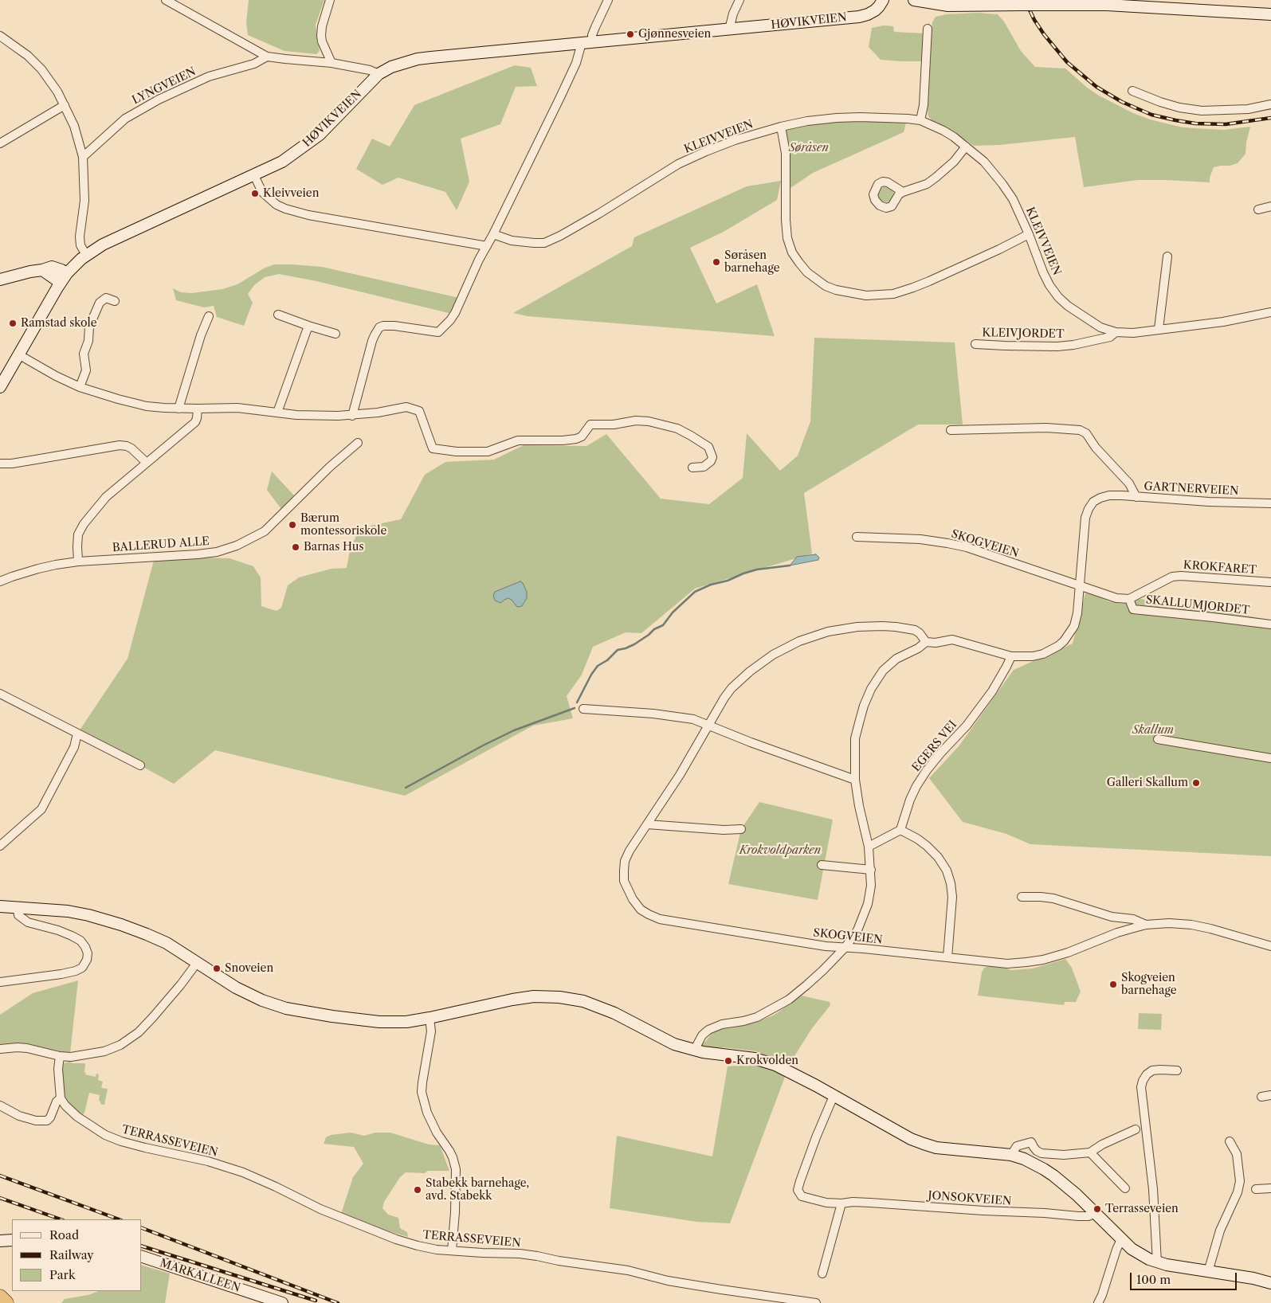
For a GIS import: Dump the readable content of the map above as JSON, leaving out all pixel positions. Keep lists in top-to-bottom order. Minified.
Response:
{"streets":{"main road":["HØVIKVEIEN","MARKALLEEN"],"street":["LYNGVEIEN","KLEIVVEIEN","KLEIVJORDET","GARTNERVEIEN","SKOGVEIEN","BALLERUD ALLE","KROKFARET","SKALLUMJORDET","EGERS VEI","TERRASSEVEIEN","JONSOKVEIEN"]},"crossings":[["KLEIVVEIEN","KLEIVJORDET"],["KROKFARET","SKALLUMJORDET"]],"parks":["Søråsen","Skallum","Krokvoldparken"],"places":["Gjønnesveien","Kleivveien","Søråsen barnehage","Ramstad skole","Bærum montessoriskole","Barnas Hus","Galleri Skallum","Snoveien","Skogveien barnehage","Krokvolden","Stabekk barnehage, avd. Stabekk","Terrasseveien"],"legend":["Road","Railway","Park"],"scale_bar":"100 m"}
